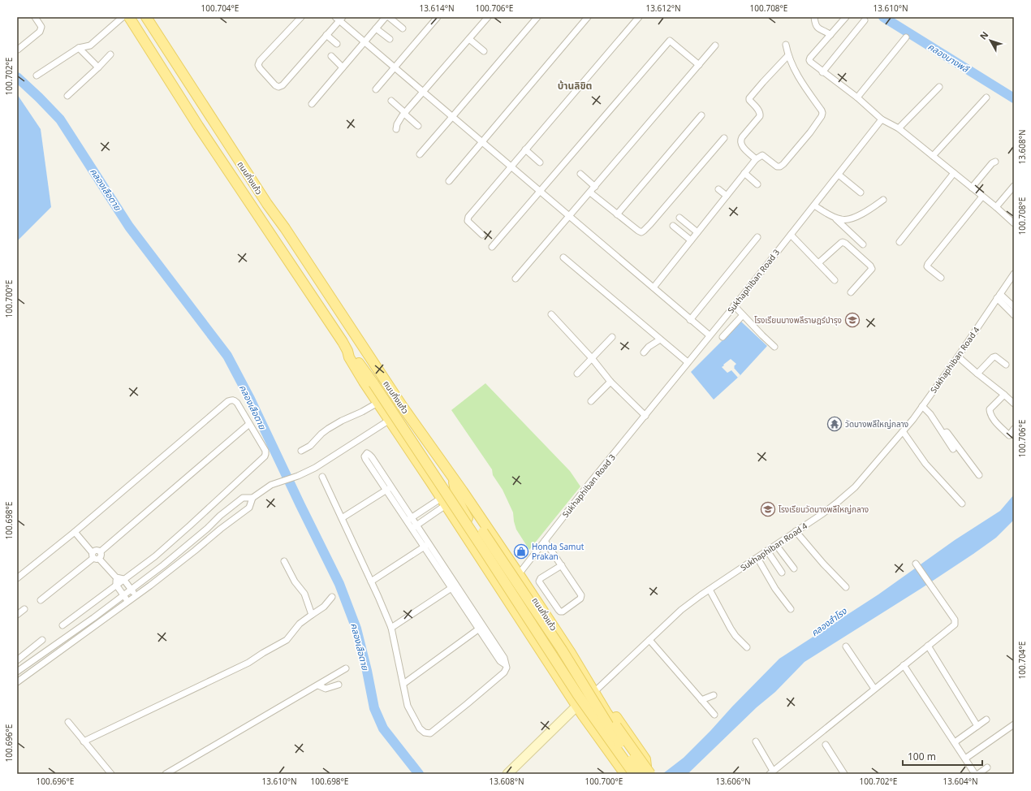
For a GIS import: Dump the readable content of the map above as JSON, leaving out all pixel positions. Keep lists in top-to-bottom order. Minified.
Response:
{"streets":{"main road":["ถนนกิ่งแก้ว"],"street":["Sukhaphiban Road 3","Sukhaphiban Road 4"]},"crossings":[["ถนนกิ่งแก้ว","Sukhaphiban Road 3"],["ถนนกิ่งแก้ว","Sukhaphiban Road 4"]],"districts":["บ้านลิขิต"],"water":["คลองบางพลี","คลองเสือตาย","คลองสำโรง"],"places":{"school or university":["โรงเรียนบางพลีราษฎร์บำรุง","โรงเรียนวัดบางพลีใหญ่กลาง"],"temple":["วัดบางพลีใหญ่กลาง"],"shop":["Honda Samut Prakan"]},"scale_bar":"100 m","north":"top left","coordinates":["100.704°E","13.614°N","100.706°E","13.612°N","100.708°E","13.610°N","100.702°E","13.608°N","100.700°E","100.698°E","100.696°E","13.606°N","13.604°N"]}
